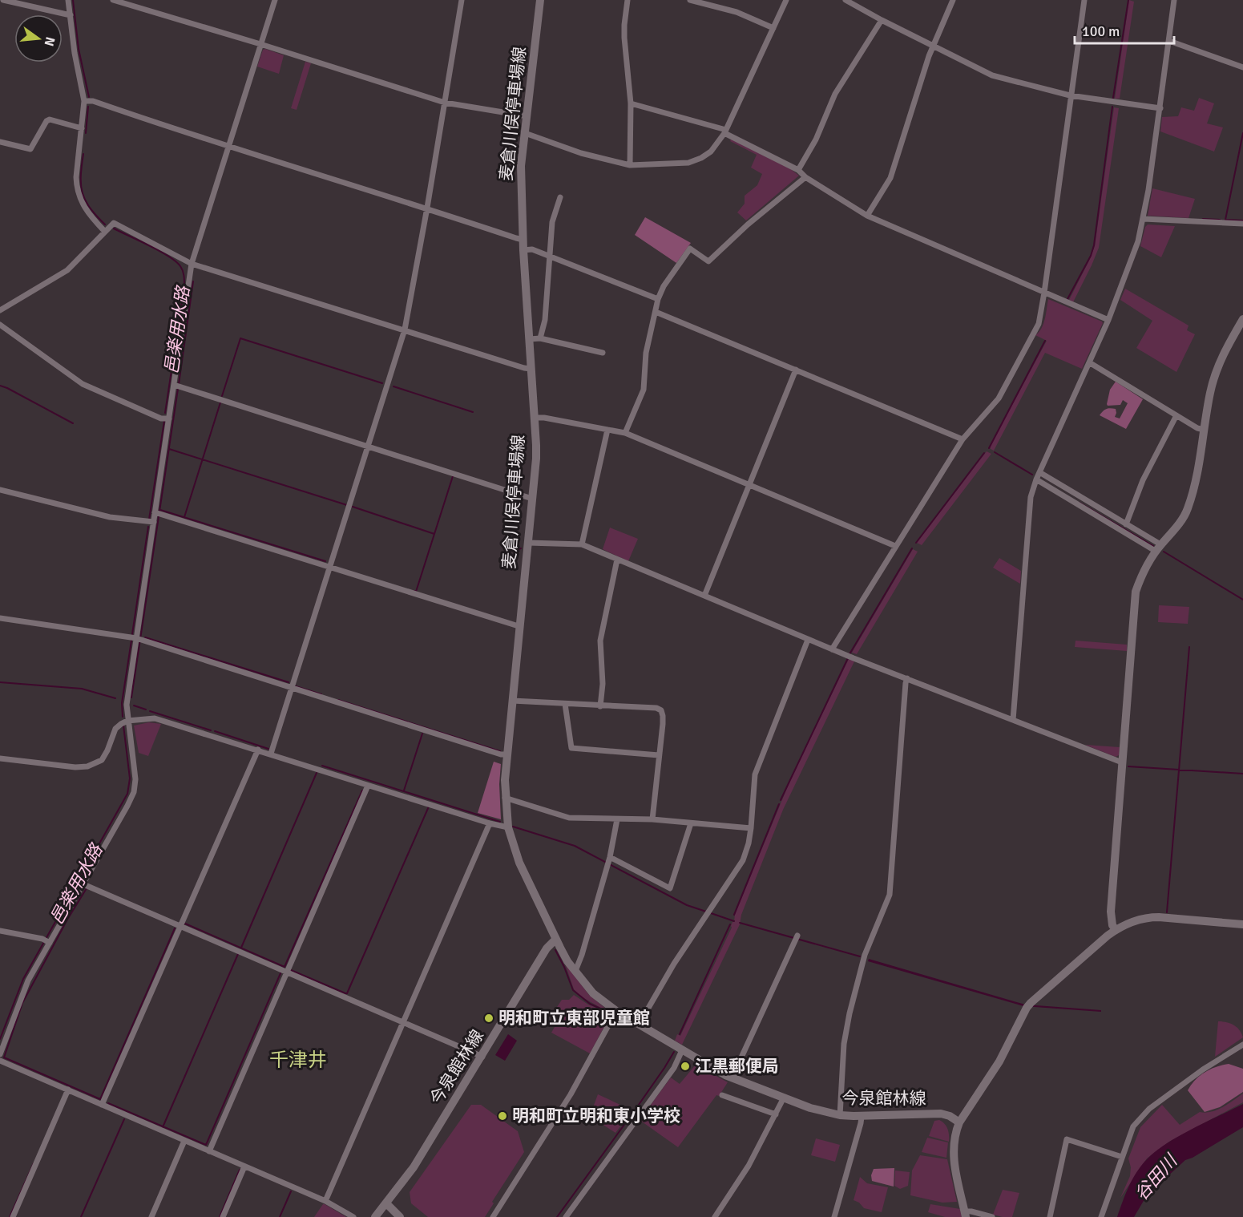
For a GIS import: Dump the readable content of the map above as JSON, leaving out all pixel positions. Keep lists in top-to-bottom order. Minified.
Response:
{"streets":{"main road":["麦倉川俣停車場線","今泉館林線"]},"crossings":[["麦倉川俣停車場線","今泉館林線"]],"districts":["千津井"],"water":["邑楽用水路","谷田川"],"places":["明和町立東部児童館","江黒郵便局","明和町立明和東小学校"],"scale_bar":"100 m","north":"right"}
